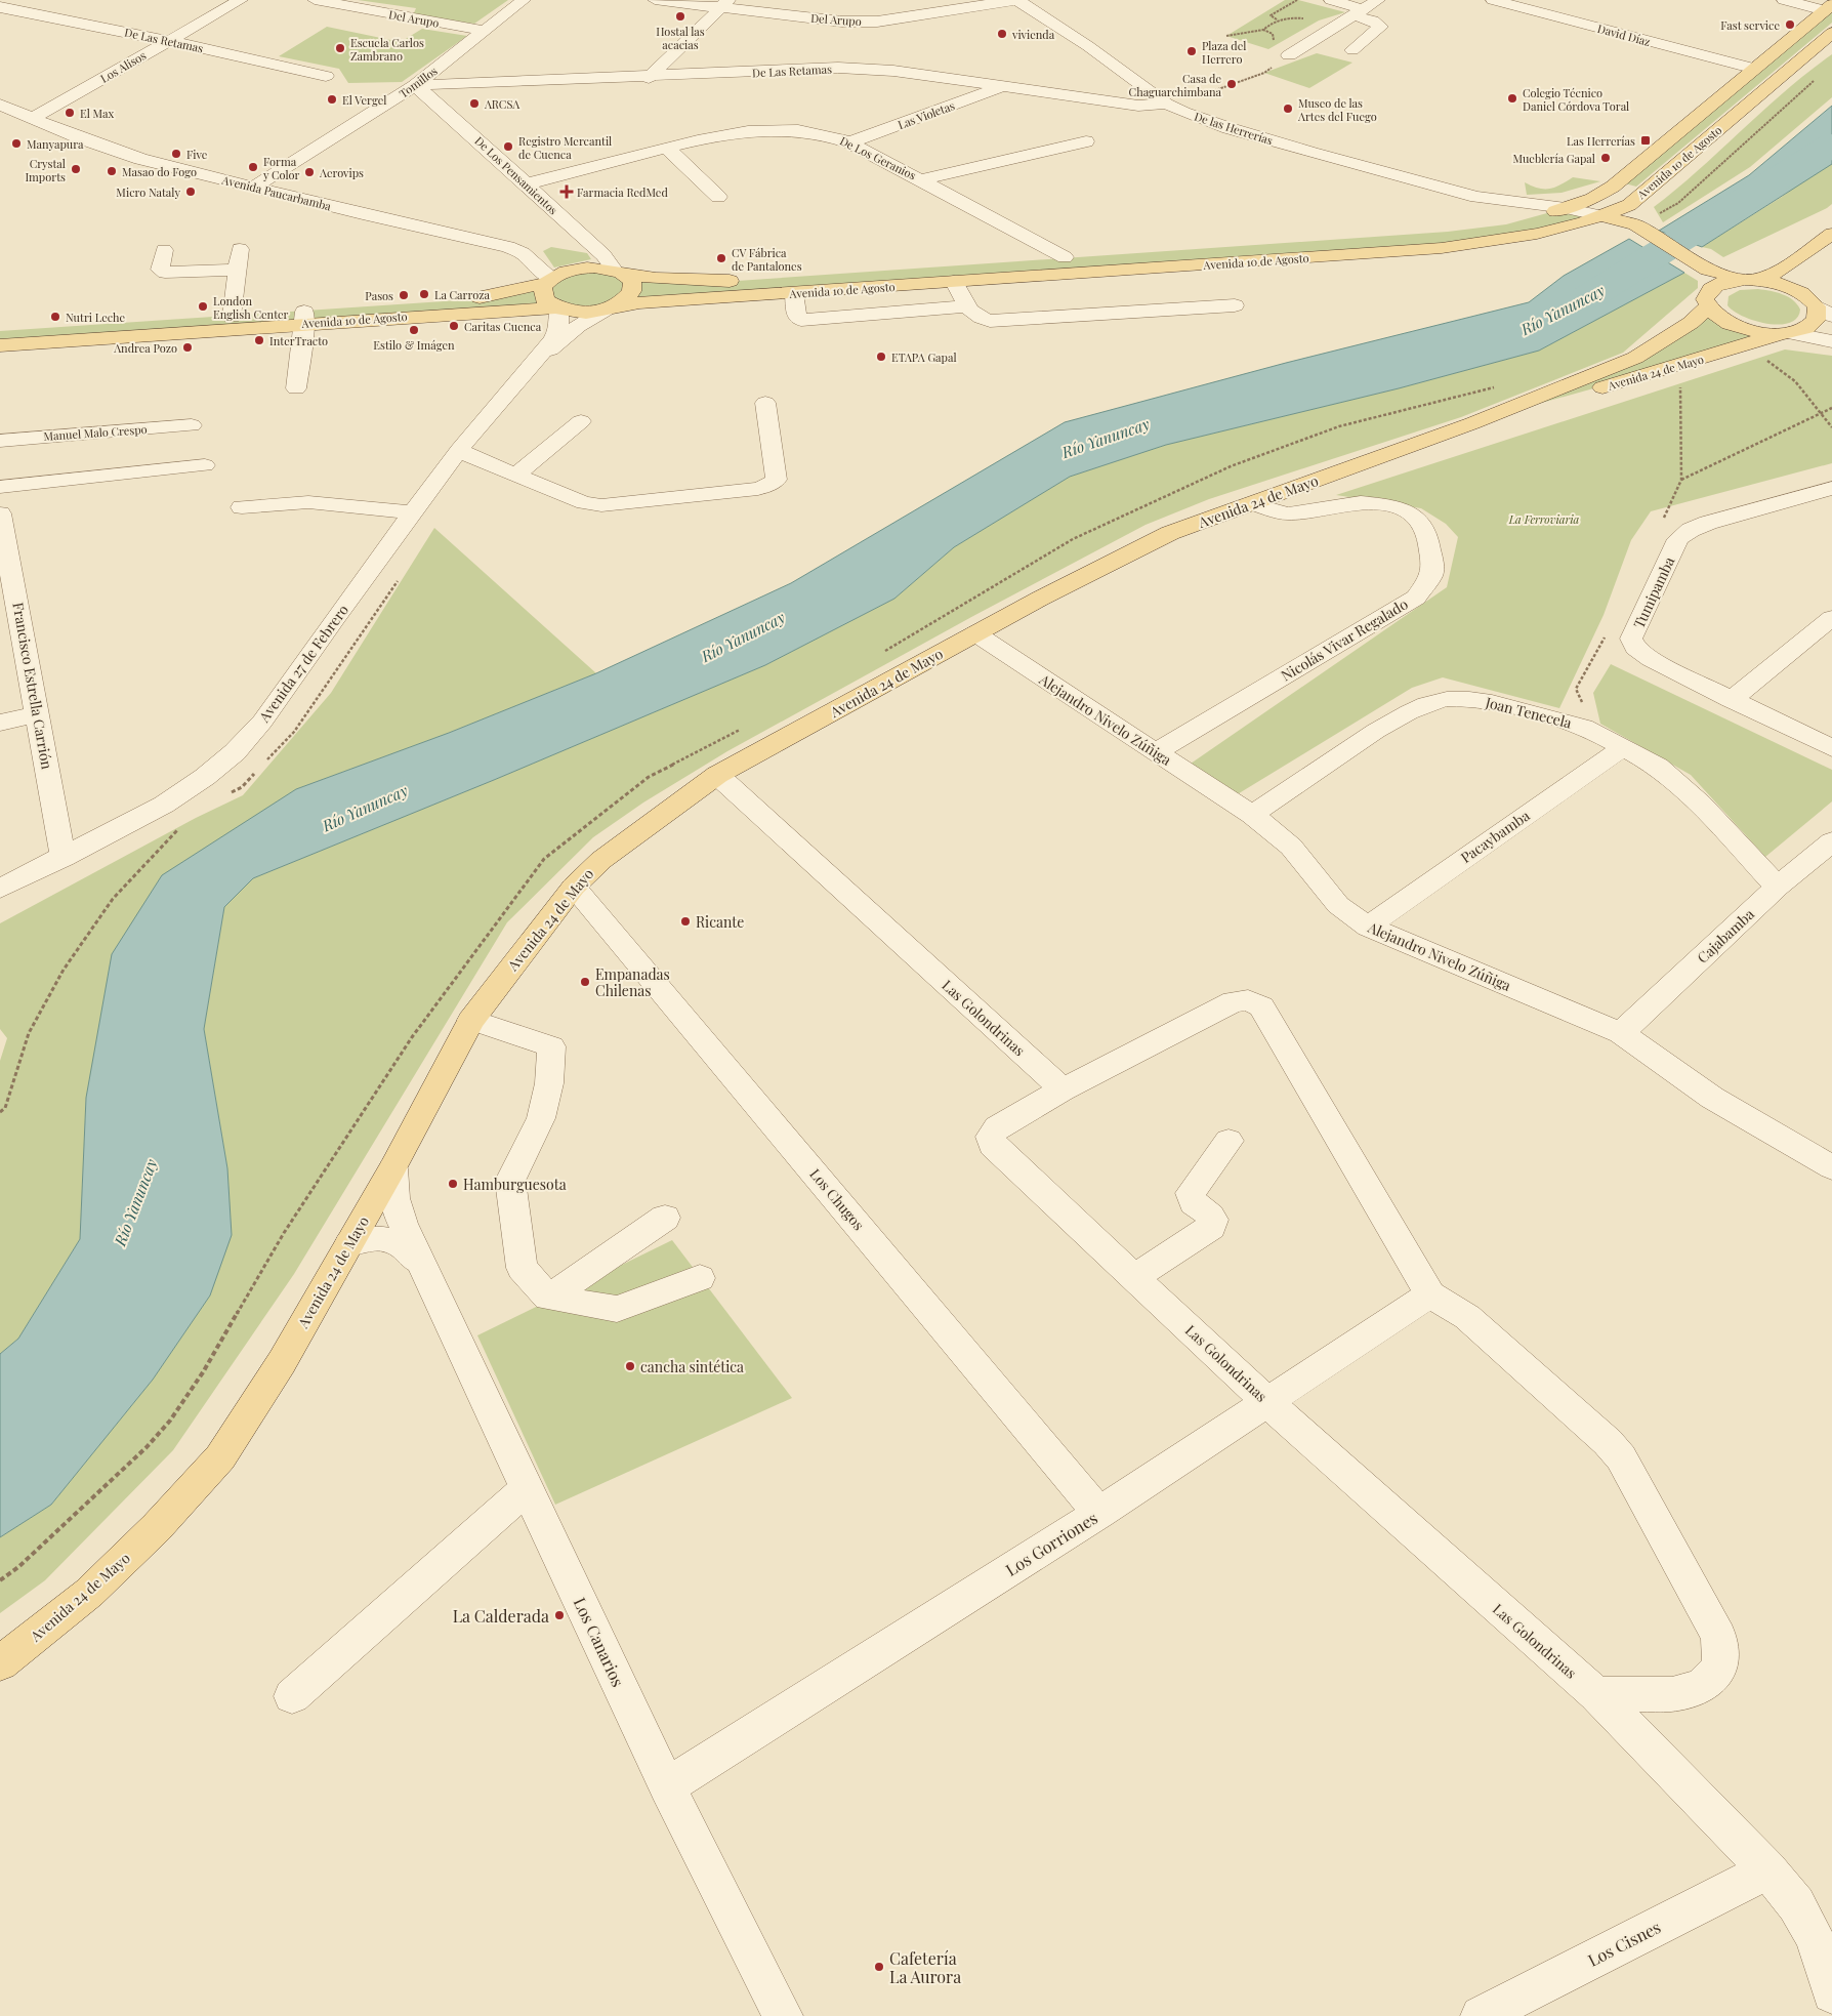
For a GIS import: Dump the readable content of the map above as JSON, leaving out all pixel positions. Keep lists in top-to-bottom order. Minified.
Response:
{"streets":{"main road":["Avenida 10 de Agosto","Avenida 24 de Mayo"],"street":["Del Arupo","David Díaz","De Las Retamas","Los Alisos","Tomillos","Las Violetas","De las Herrerías","De Los Geranios","De Los Pensamientos","Avenida Paucarbamba","Manuel Malo Crespo","Tumipamba","Nicolás Vivar Regalado","Avenida 27 de Febrero","Francisco Estrella Carrión","Joan Tenecela","Alejandro Nivelo Zúñiga","Pacaybamba","Cajabamba","Las Golondrinas","Los Chugos","Los Gorriones","Los Canarios","Los Cisnes"]},"crossings":[["Del Arupo","Tomillos"],["Del Arupo","De las Herrerías"],["David Díaz","Avenida 10 de Agosto"],["De Las Retamas","Los Alisos"],["De Las Retamas","Tomillos"],["De Las Retamas","Las Violetas"],["De Las Retamas","De las Herrerías"],["De Las Retamas","De Los Pensamientos"],["Los Alisos","Avenida Paucarbamba"],["Tomillos","De Los Pensamientos"],["Tomillos","Avenida Paucarbamba"],["Las Violetas","De Los Geranios"],["De las Herrerías","Avenida 10 de Agosto"],["De Los Geranios","Avenida 10 de Agosto"],["De Los Geranios","De Los Pensamientos"],["Avenida 10 de Agosto","De Los Pensamientos"],["Avenida 10 de Agosto","Avenida Paucarbamba"],["Avenida 10 de Agosto","Avenida 27 de Febrero"],["Avenida 24 de Mayo","Nicolás Vivar Regalado"],["Avenida 24 de Mayo","Alejandro Nivelo Zúñiga"],["Avenida 24 de Mayo","Las Golondrinas"],["Avenida 24 de Mayo","Los Chugos"],["Avenida 24 de Mayo","Los Canarios"],["Nicolás Vivar Regalado","Alejandro Nivelo Zúñiga"],["Avenida 27 de Febrero","Francisco Estrella Carrión"],["Joan Tenecela","Alejandro Nivelo Zúñiga"],["Joan Tenecela","Pacaybamba"],["Joan Tenecela","Cajabamba"],["Alejandro Nivelo Zúñiga","Pacaybamba"],["Alejandro Nivelo Zúñiga","Cajabamba"],["Las Golondrinas","Los Gorriones"],["Las Golondrinas","Los Cisnes"],["Los Chugos","Los Gorriones"],["Los Gorriones","Los Canarios"]],"water":["Río Yanuncay"],"parks":["La Ferroviaria"],"places":{"other":["Hostal las acacias","Fast service","vivienda","Escuela Carlos Zambrano","Plaza del Herrero","Casa de Chaguarchimbana","Colegio Técnico Daniel Córdova Toral","El Vergel","ARCSA","Museo de las Artes del Fuego","El Max","Manyapura","Registro Mercantil de Cuenca","Five","Mueblería Gapal","Forma y Color","Crystal Imports","Masao do Fogo","Aerovips","Micro Nataly","CV Fábrica de Pantalones","La Carroza","Pasos","London English Center","Nutri Leche","Caritas Cuenca","Estilo & Imágen","InterTracto","Andrea Pozo","ETAPA Gapal","Ricante","Empanadas Chilenas","Hamburguesota","cancha sintética","La Calderada","Cafetería La Aurora"],"transit":["Las Herrerías"],"health":["Farmacia RedMed"]}}
